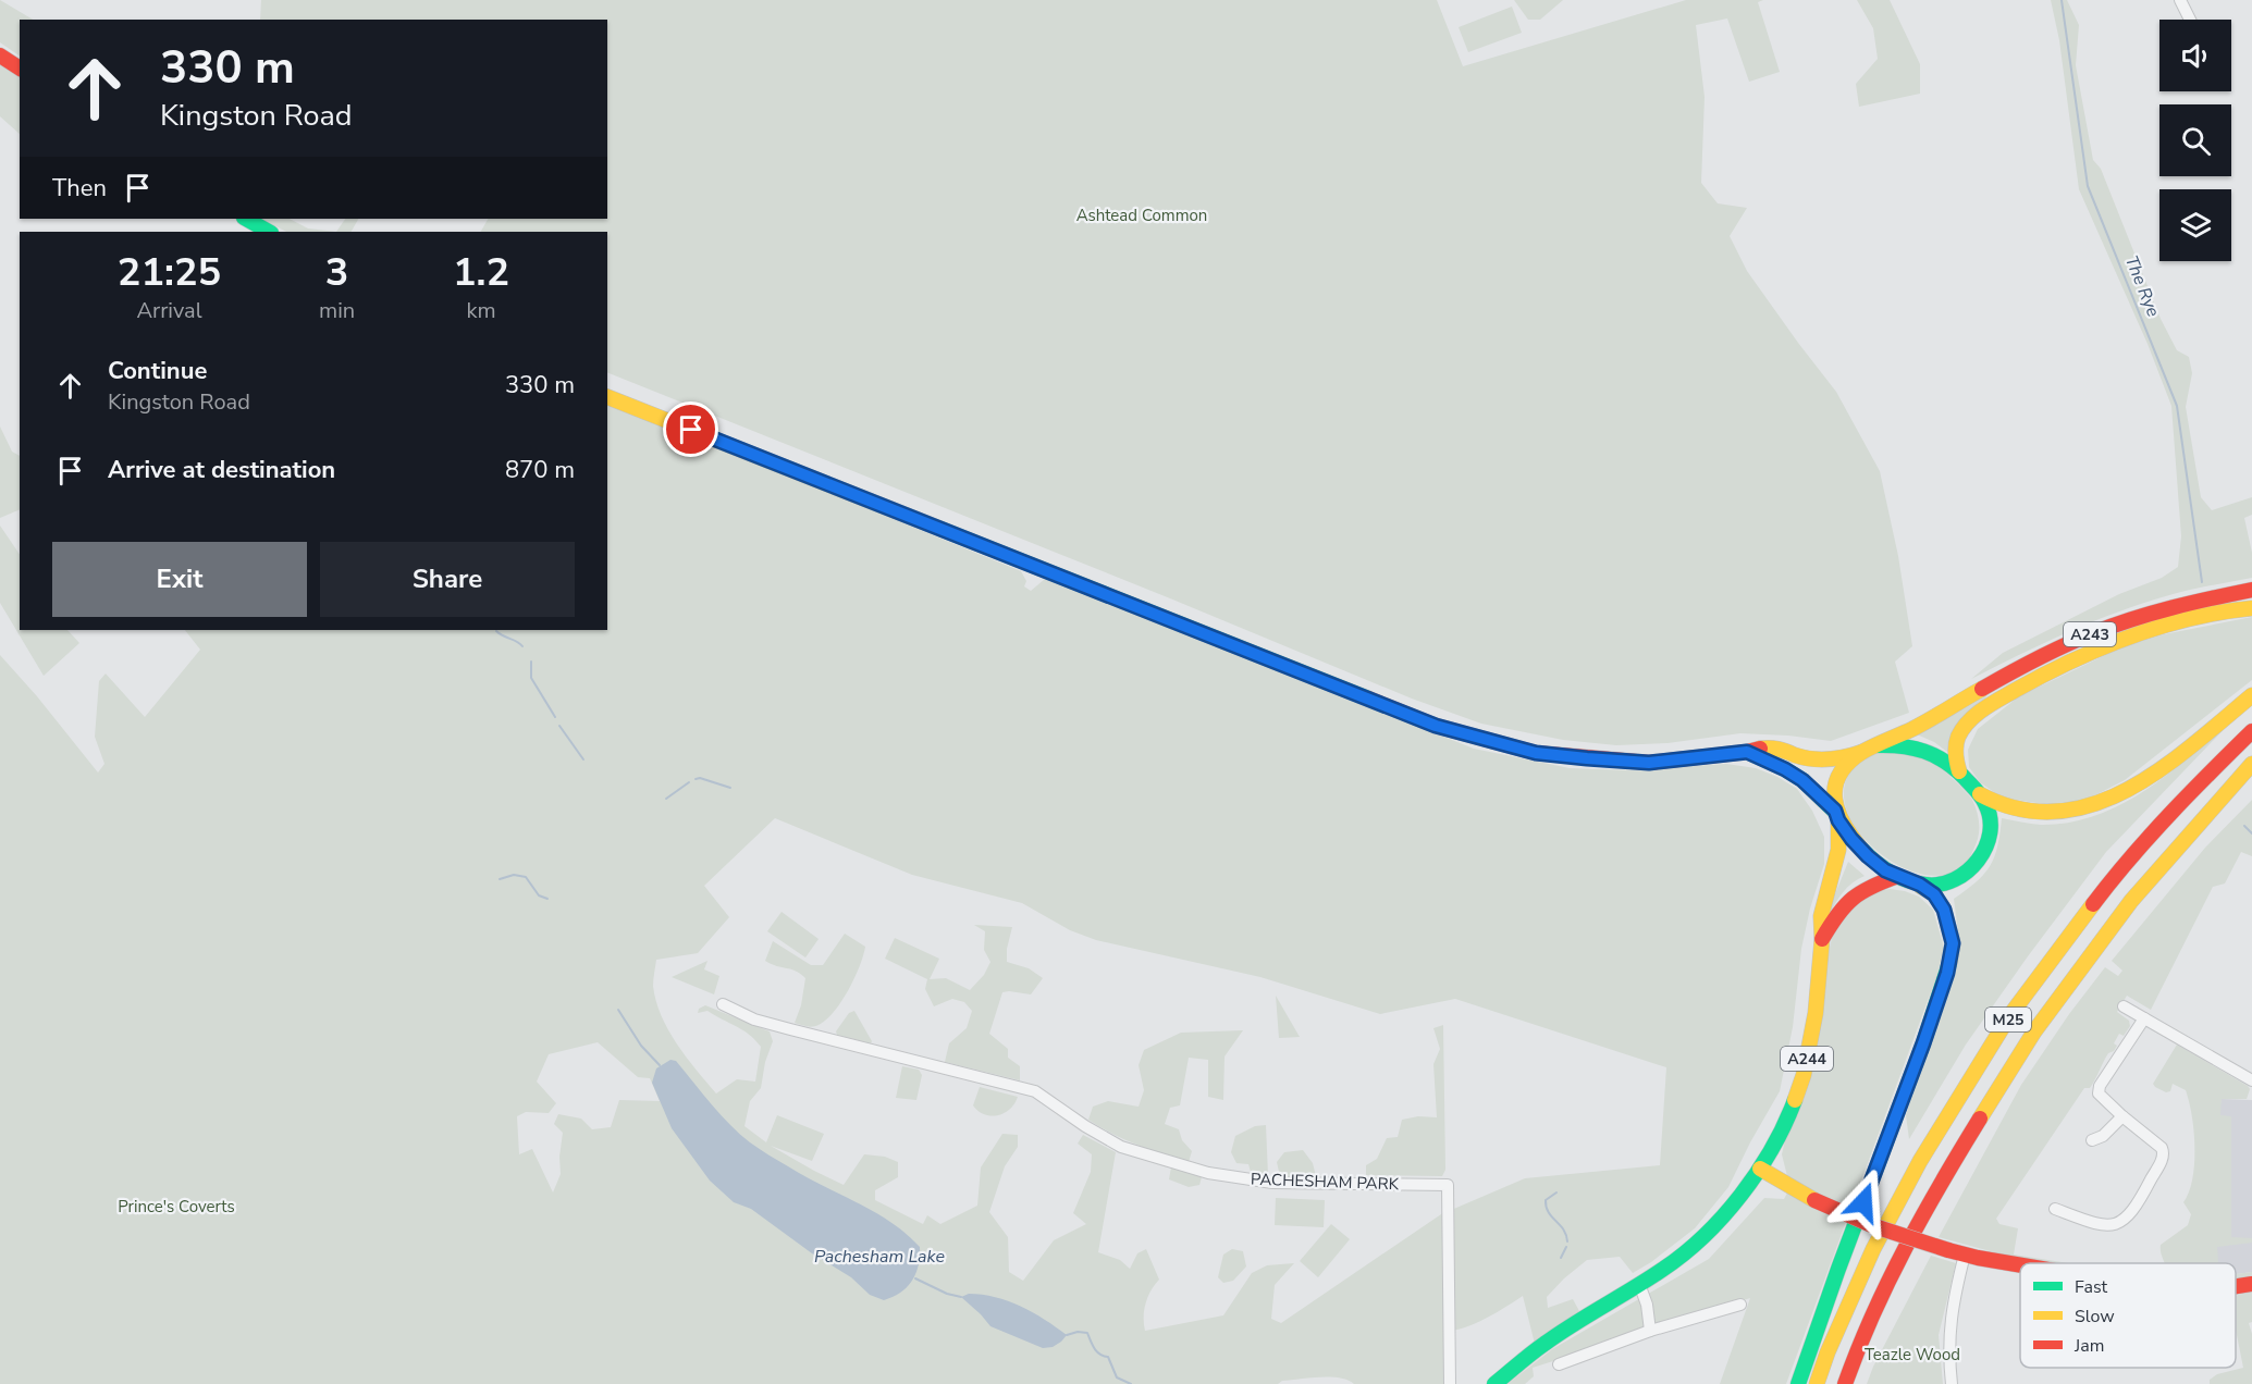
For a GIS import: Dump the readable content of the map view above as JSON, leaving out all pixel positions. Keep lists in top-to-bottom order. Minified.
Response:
{"streets":{"main road":["A243","M25","A244"],"street":["PACHESHAM PARK"]},"crossings":[["A243","A244"]],"water":["The Rye","Pachesham Lake"],"parks":["Ashtead Common","Prince's Coverts","Teazle Wood"],"legend":["Fast","Slow","Jam"],"page":{"turn":["330 m","Kingston Road"],"then":"Then","eta":["21:25","Arrival","3","min","1.2","km"],"list":[{"name":"Continue","note":"Kingston Road","value":"330 m"},{"name":"Arrive at destination","value":"870 m"}],"buttons":["Exit","Share"]}}
